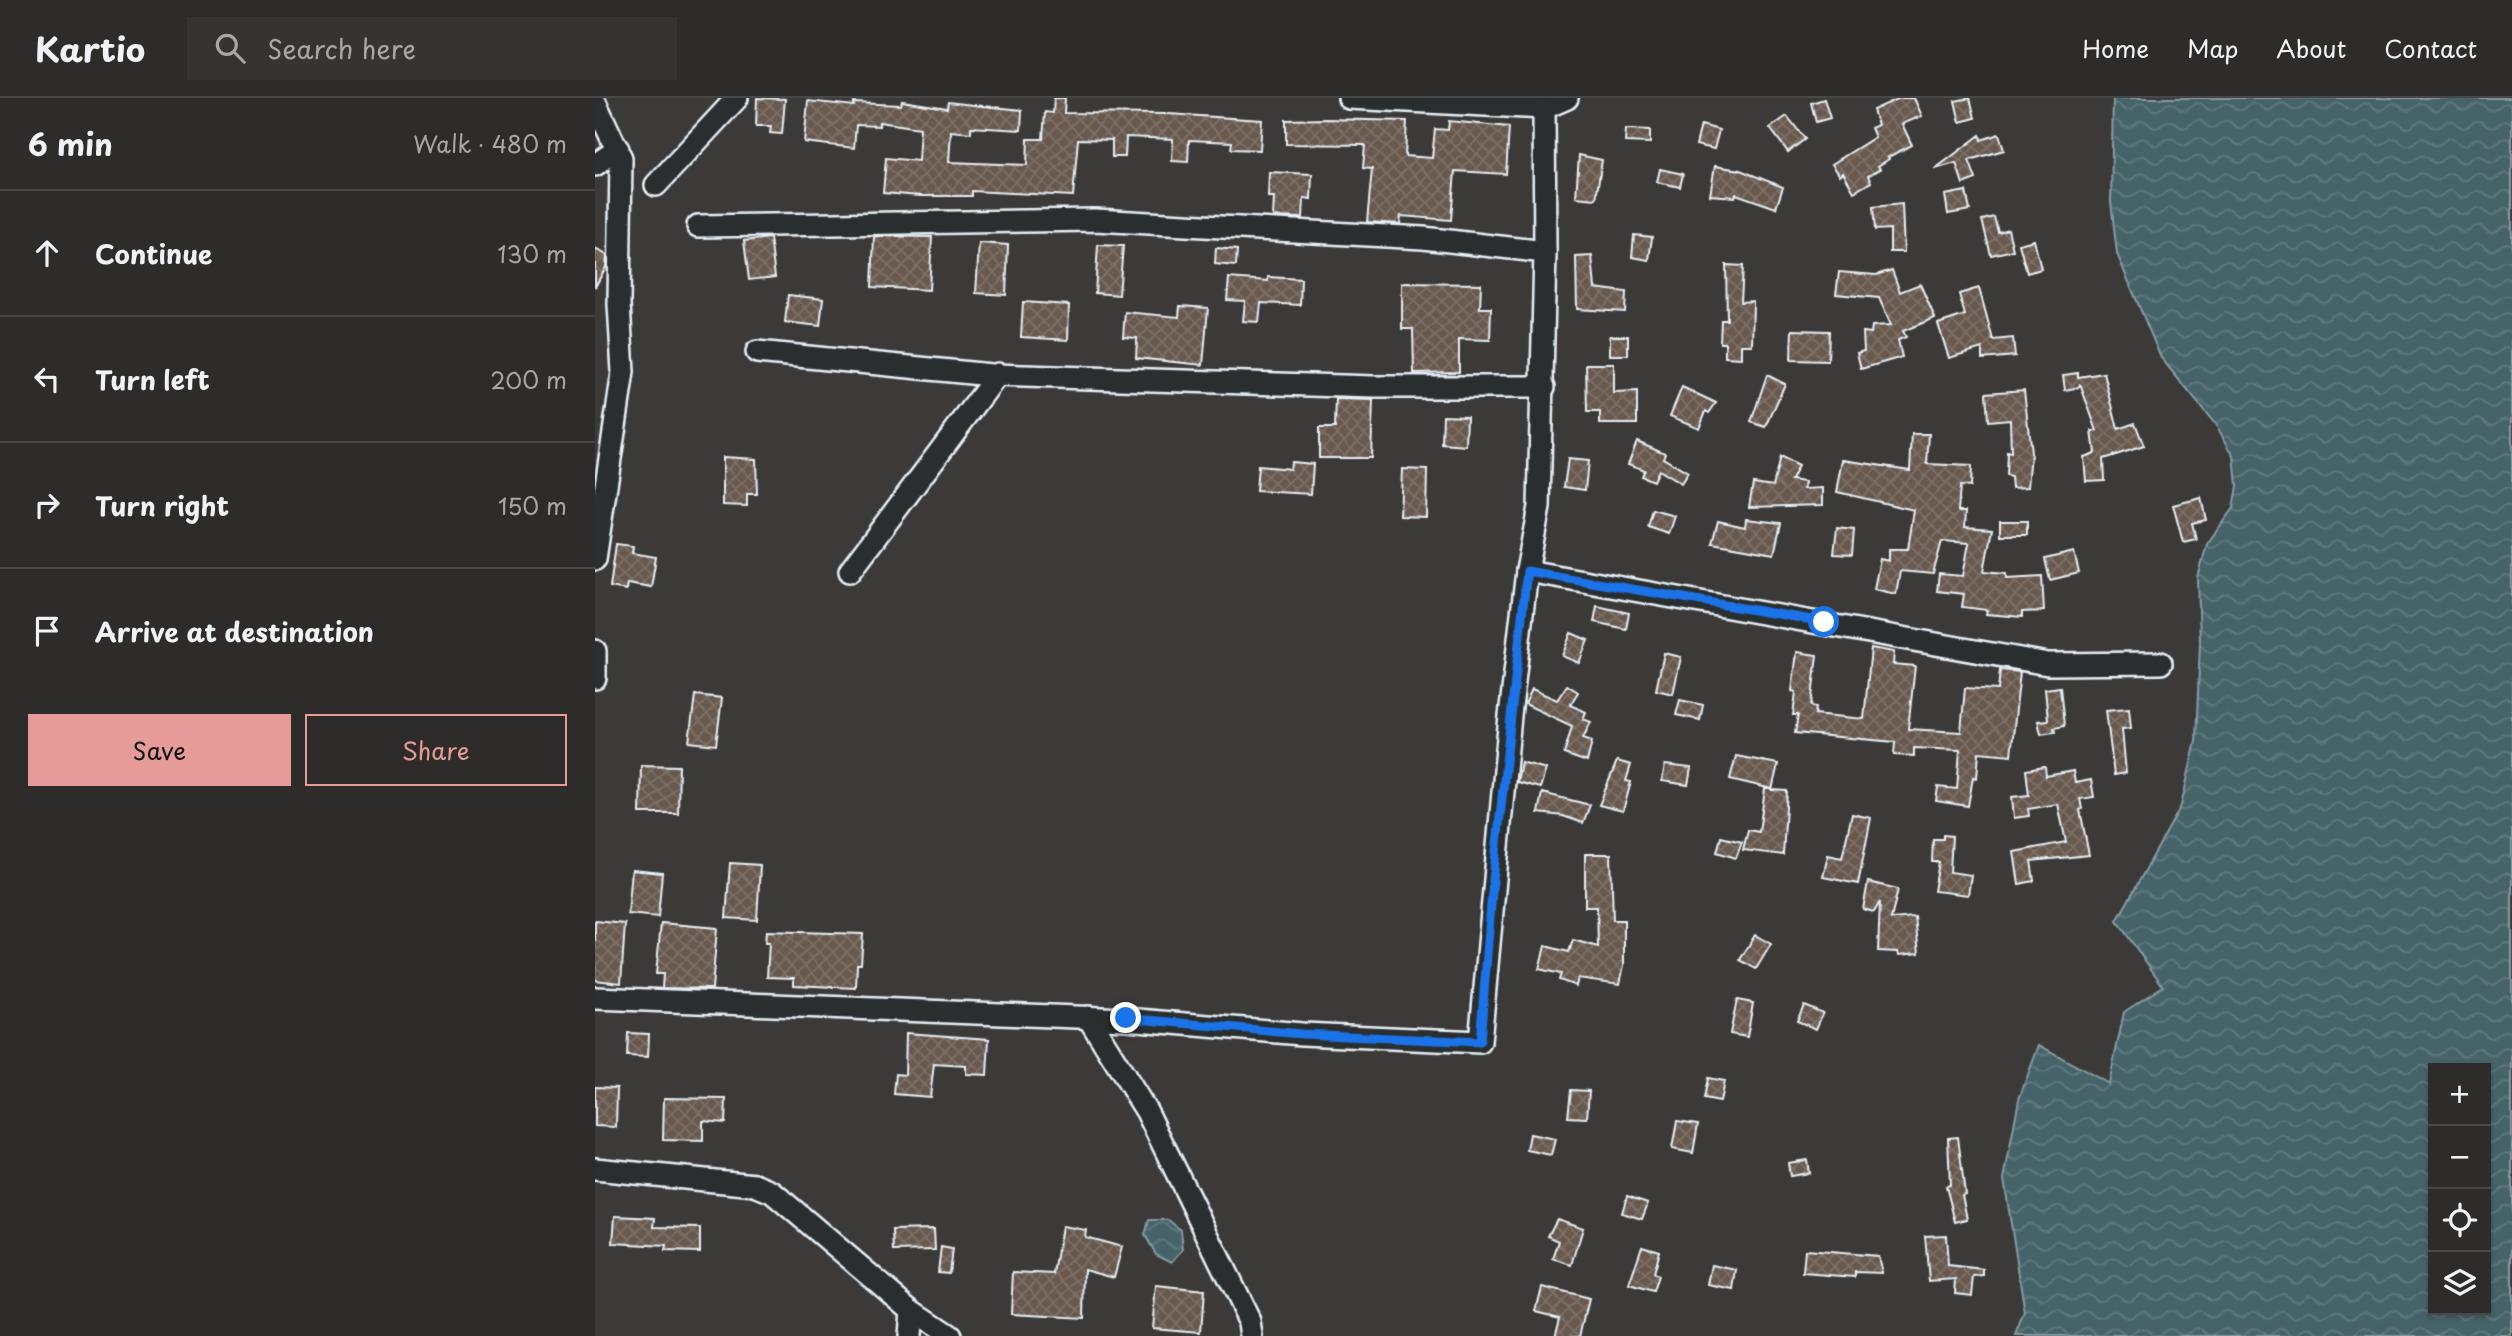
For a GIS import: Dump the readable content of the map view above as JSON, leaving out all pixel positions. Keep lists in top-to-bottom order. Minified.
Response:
{"page":{"header":"Kartio","search":"Search here","nav":["Home","Map","About","Contact"],"heading":["6 min","Walk · 480 m"],"list":[["Continue","130 m"],["Turn left","200 m"],["Turn right","150 m"],"Arrive at destination"],"buttons":["Save","Share"],"map_buttons":["+","−"]}}
